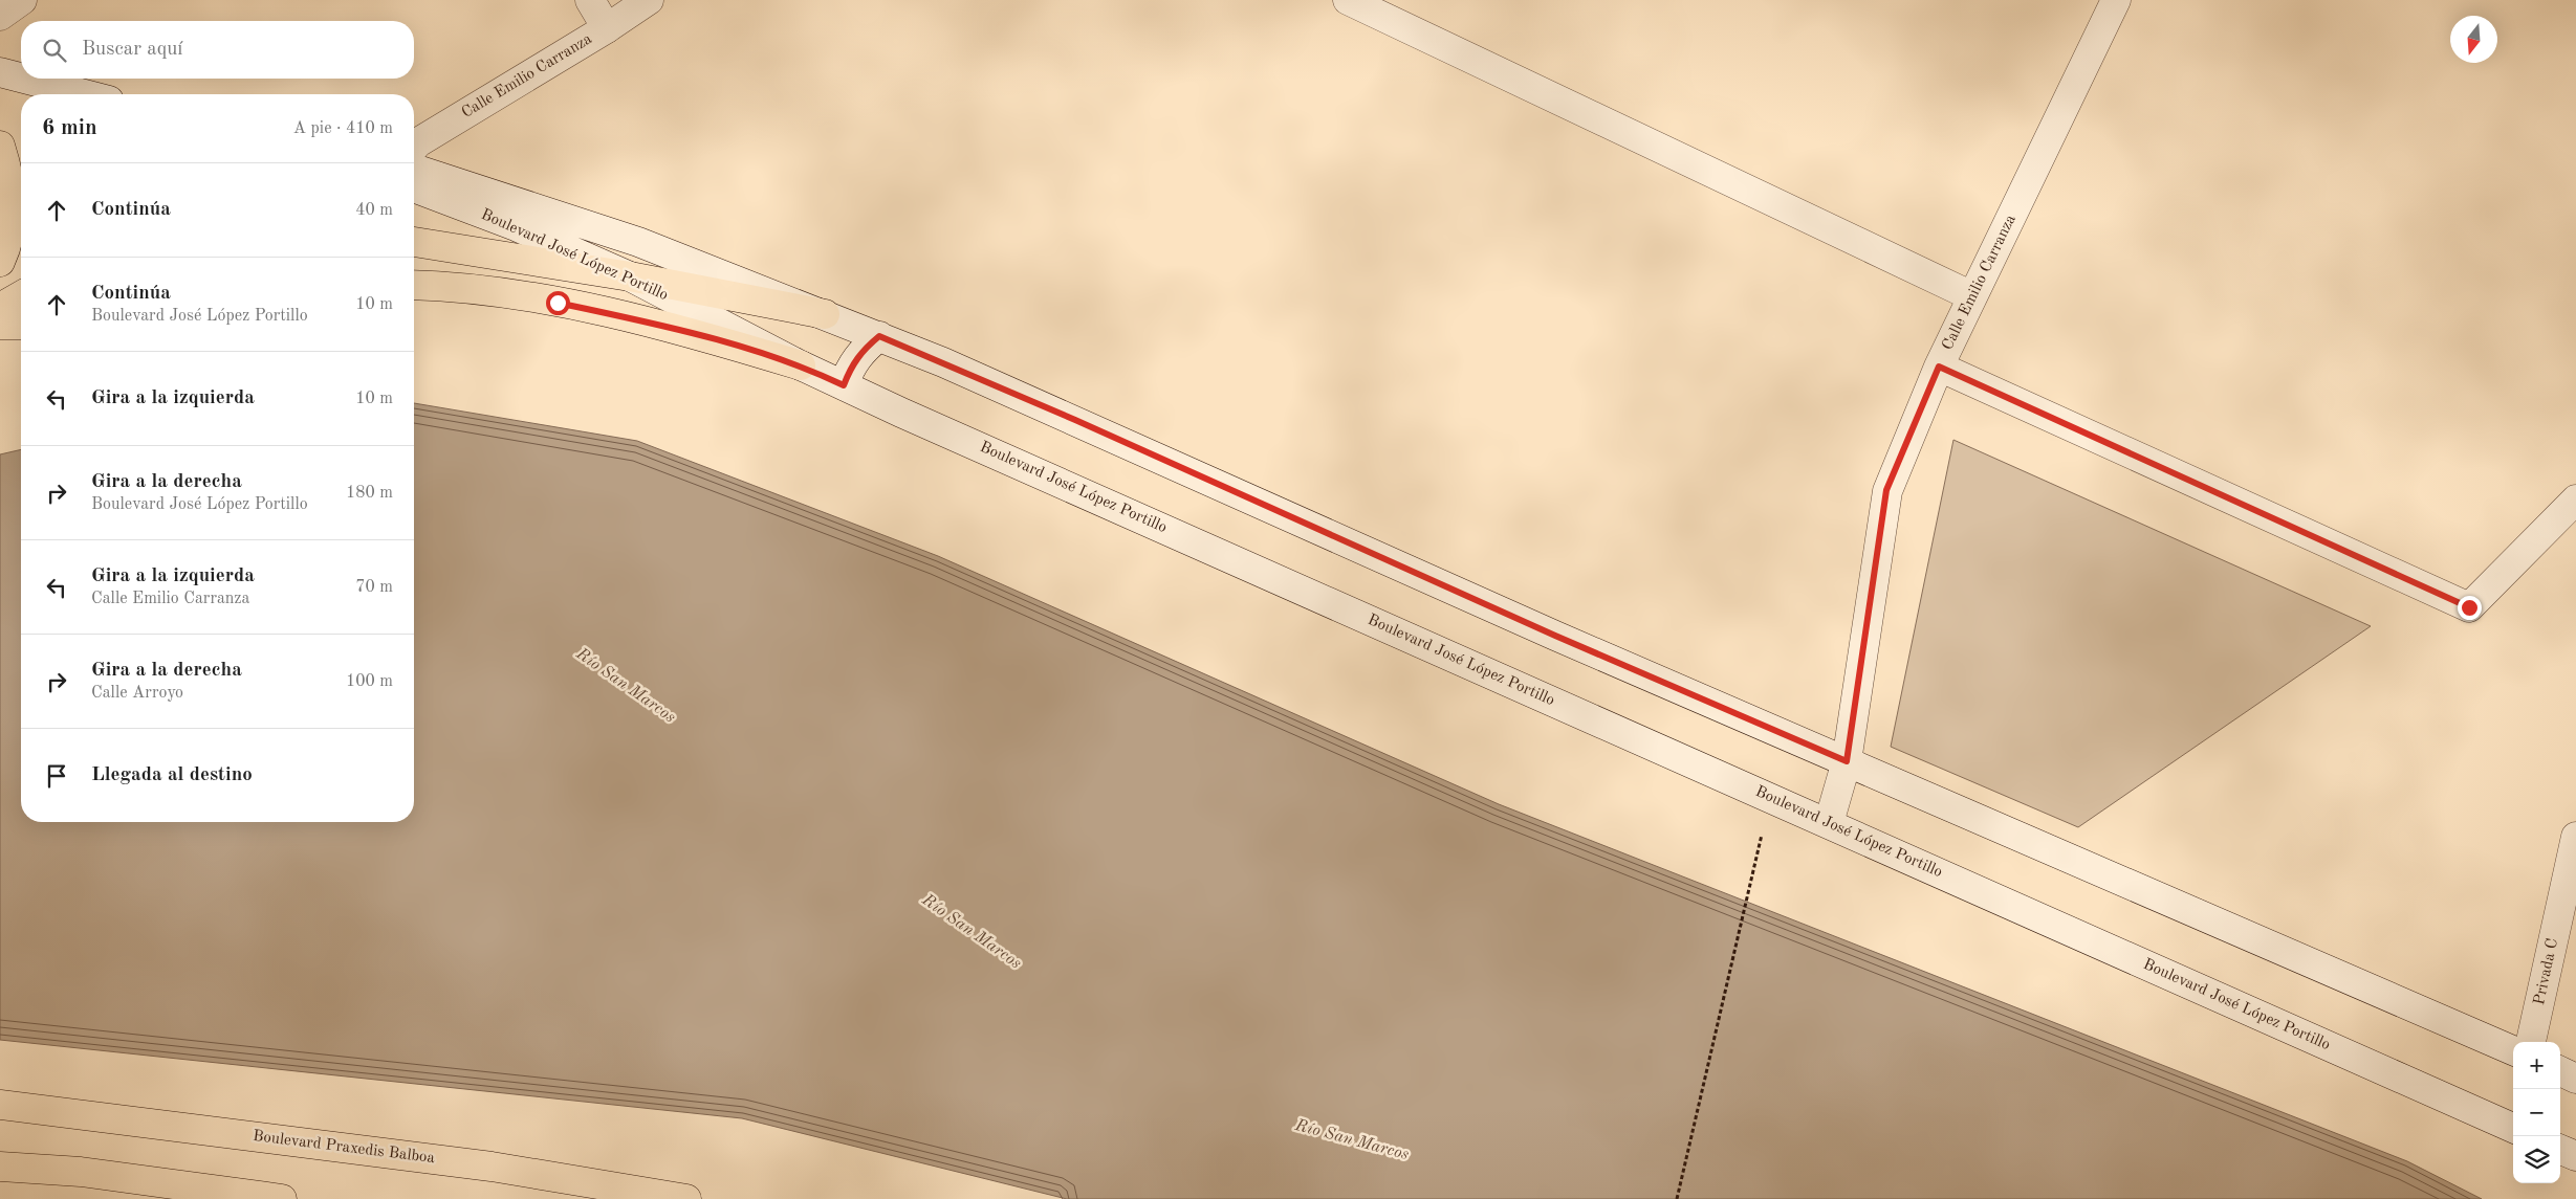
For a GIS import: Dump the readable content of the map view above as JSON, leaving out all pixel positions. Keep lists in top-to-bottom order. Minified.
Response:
{"streets":{"main road":["Calle Emilio Carranza","Boulevard José López Portillo","Privada C","Boulevard Praxedis Balboa"]},"crossings":[["Calle Emilio Carranza","Boulevard José López Portillo"]],"water":["Río San Marcos"],"north":"bottom","page":{"search":"Buscar aquí","heading":["6 min","A pie · 410 m"],"list":[["Continúa","40 m"],["Continúa","Boulevard José López Portillo","10 m"],["Gira a la izquierda","10 m"],["Gira a la derecha","Boulevard José López Portillo","180 m"],["Gira a la izquierda","Calle Emilio Carranza","70 m"],["Gira a la derecha","Calle Arroyo","100 m"],"Llegada al destino"],"map_buttons":["+","−"]}}
